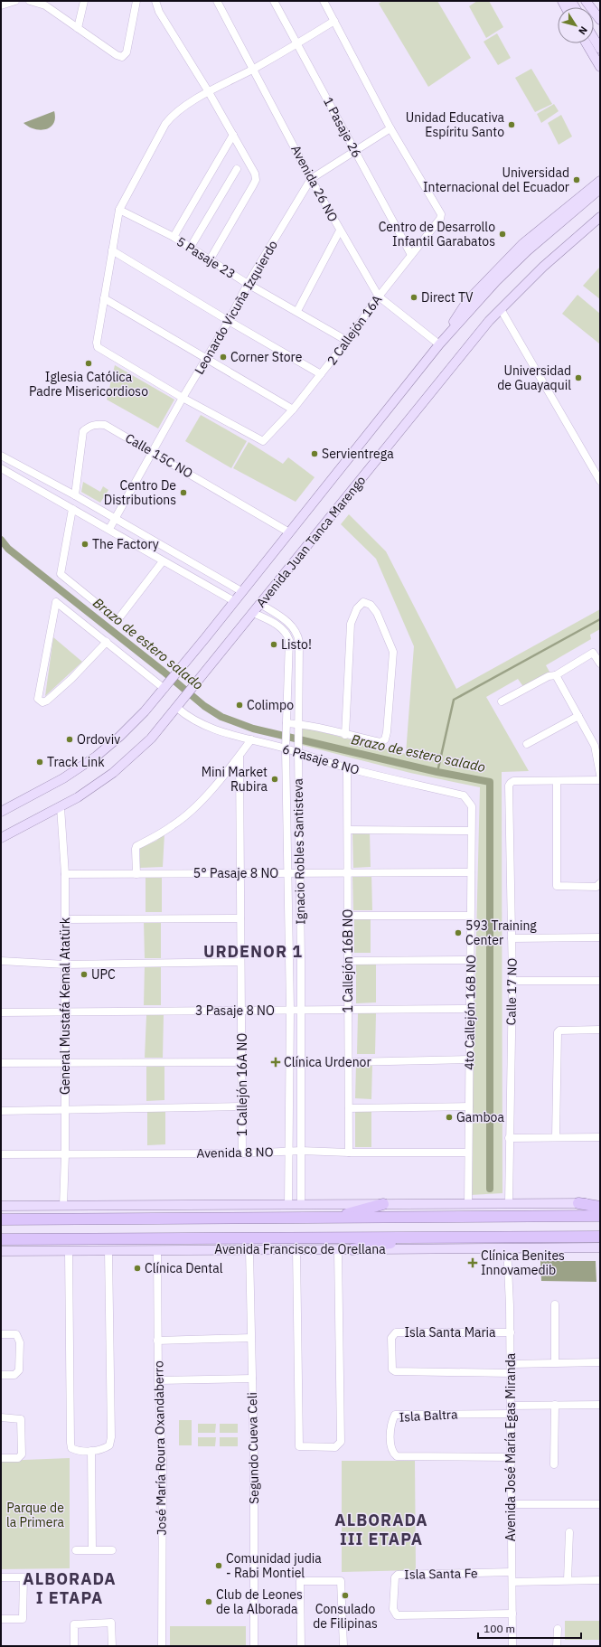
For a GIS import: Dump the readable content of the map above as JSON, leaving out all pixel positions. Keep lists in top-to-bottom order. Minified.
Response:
{"streets":{"highway":["Avenida Francisco de Orellana"],"main road":["Avenida Juan Tanca Marengo"],"street":["1 Pasaje 26","Avenida 26 NO","5 Pasaje 23","Leonardo Vicuña Izquierdo","2 Callejón 16A","Calle 15C NO","6 Pasaje 8 NO","Ignacio Robles Santisteva","5° Pasaje 8 NO","1 Callejón 16B NO","Calle 17 NO","General Mustafá Kemal Atatürk","3 Pasaje 8 NO","4to Callejón 16B NO","1 Callejón 16A NO","Avenida 8 NO","Isla Santa Maria","Isla Baltra","Avenida José María Egas Miranda","José María Roura Oxandaberro","Segundo Cueva Celi","Isla Santa Fe"]},"crossings":[["1 Pasaje 26","Leonardo Vicuña Izquierdo"],["1 Pasaje 26","2 Callejón 16A"],["Avenida 26 NO","Leonardo Vicuña Izquierdo"],["Avenida 26 NO","2 Callejón 16A"],["Avenida 26 NO","Avenida Juan Tanca Marengo"],["5 Pasaje 23","Leonardo Vicuña Izquierdo"],["5 Pasaje 23","2 Callejón 16A"],["Leonardo Vicuña Izquierdo","2 Callejón 16A"],["Leonardo Vicuña Izquierdo","Calle 15C NO"],["Calle 15C NO","Avenida Juan Tanca Marengo"],["Avenida Juan Tanca Marengo","6 Pasaje 8 NO"],["Avenida Juan Tanca Marengo","Ignacio Robles Santisteva"],["Avenida Juan Tanca Marengo","General Mustafá Kemal Atatürk"],["6 Pasaje 8 NO","Ignacio Robles Santisteva"],["6 Pasaje 8 NO","1 Callejón 16B NO"],["6 Pasaje 8 NO","4to Callejón 16B NO"],["Ignacio Robles Santisteva","5° Pasaje 8 NO"],["Ignacio Robles Santisteva","3 Pasaje 8 NO"],["Ignacio Robles Santisteva","Avenida 8 NO"],["5° Pasaje 8 NO","1 Callejón 16B NO"],["5° Pasaje 8 NO","General Mustafá Kemal Atatürk"],["5° Pasaje 8 NO","4to Callejón 16B NO"],["5° Pasaje 8 NO","1 Callejón 16A NO"],["1 Callejón 16B NO","3 Pasaje 8 NO"],["1 Callejón 16B NO","Avenida 8 NO"],["General Mustafá Kemal Atatürk","3 Pasaje 8 NO"],["General Mustafá Kemal Atatürk","Avenida 8 NO"],["3 Pasaje 8 NO","4to Callejón 16B NO"],["3 Pasaje 8 NO","1 Callejón 16A NO"],["4to Callejón 16B NO","Avenida 8 NO"],["1 Callejón 16A NO","Avenida 8 NO"],["Avenida Francisco de Orellana","Avenida José María Egas Miranda"],["Avenida Francisco de Orellana","José María Roura Oxandaberro"],["Avenida Francisco de Orellana","Segundo Cueva Celi"],["Isla Santa Maria","Avenida José María Egas Miranda"],["Isla Baltra","Avenida José María Egas Miranda"],["Avenida José María Egas Miranda","Isla Santa Fe"]],"districts":["URDENOR 1","ALBORADA III ETAPA","ALBORADA I ETAPA"],"water":["Brazo de estero salado"],"parks":["Parque de la Primera"],"places":{"other":["Unidad Educativa Espíritu Santo","Universidad Internacional del Ecuador","Centro de Desarrollo Infantil Garabatos","Direct TV","Corner Store","Iglesia Católica Padre Misericordioso","Universidad de Guayaquil","Servientrega","Centro De Distributions","The Factory","Listo!","Colimpo","Ordoviv","Track Link","Mini Market Rubira","593 Training Center","UPC","Gamboa","Clínica Dental","Comunidad judia - Rabi Montiel","Consulado de Filipinas","Club de Leones de la Alborada"],"health":["Clínica Urdenor","Clínica Benites Innovamedib"]},"scale_bar":"100 m","north":"bottom right"}
